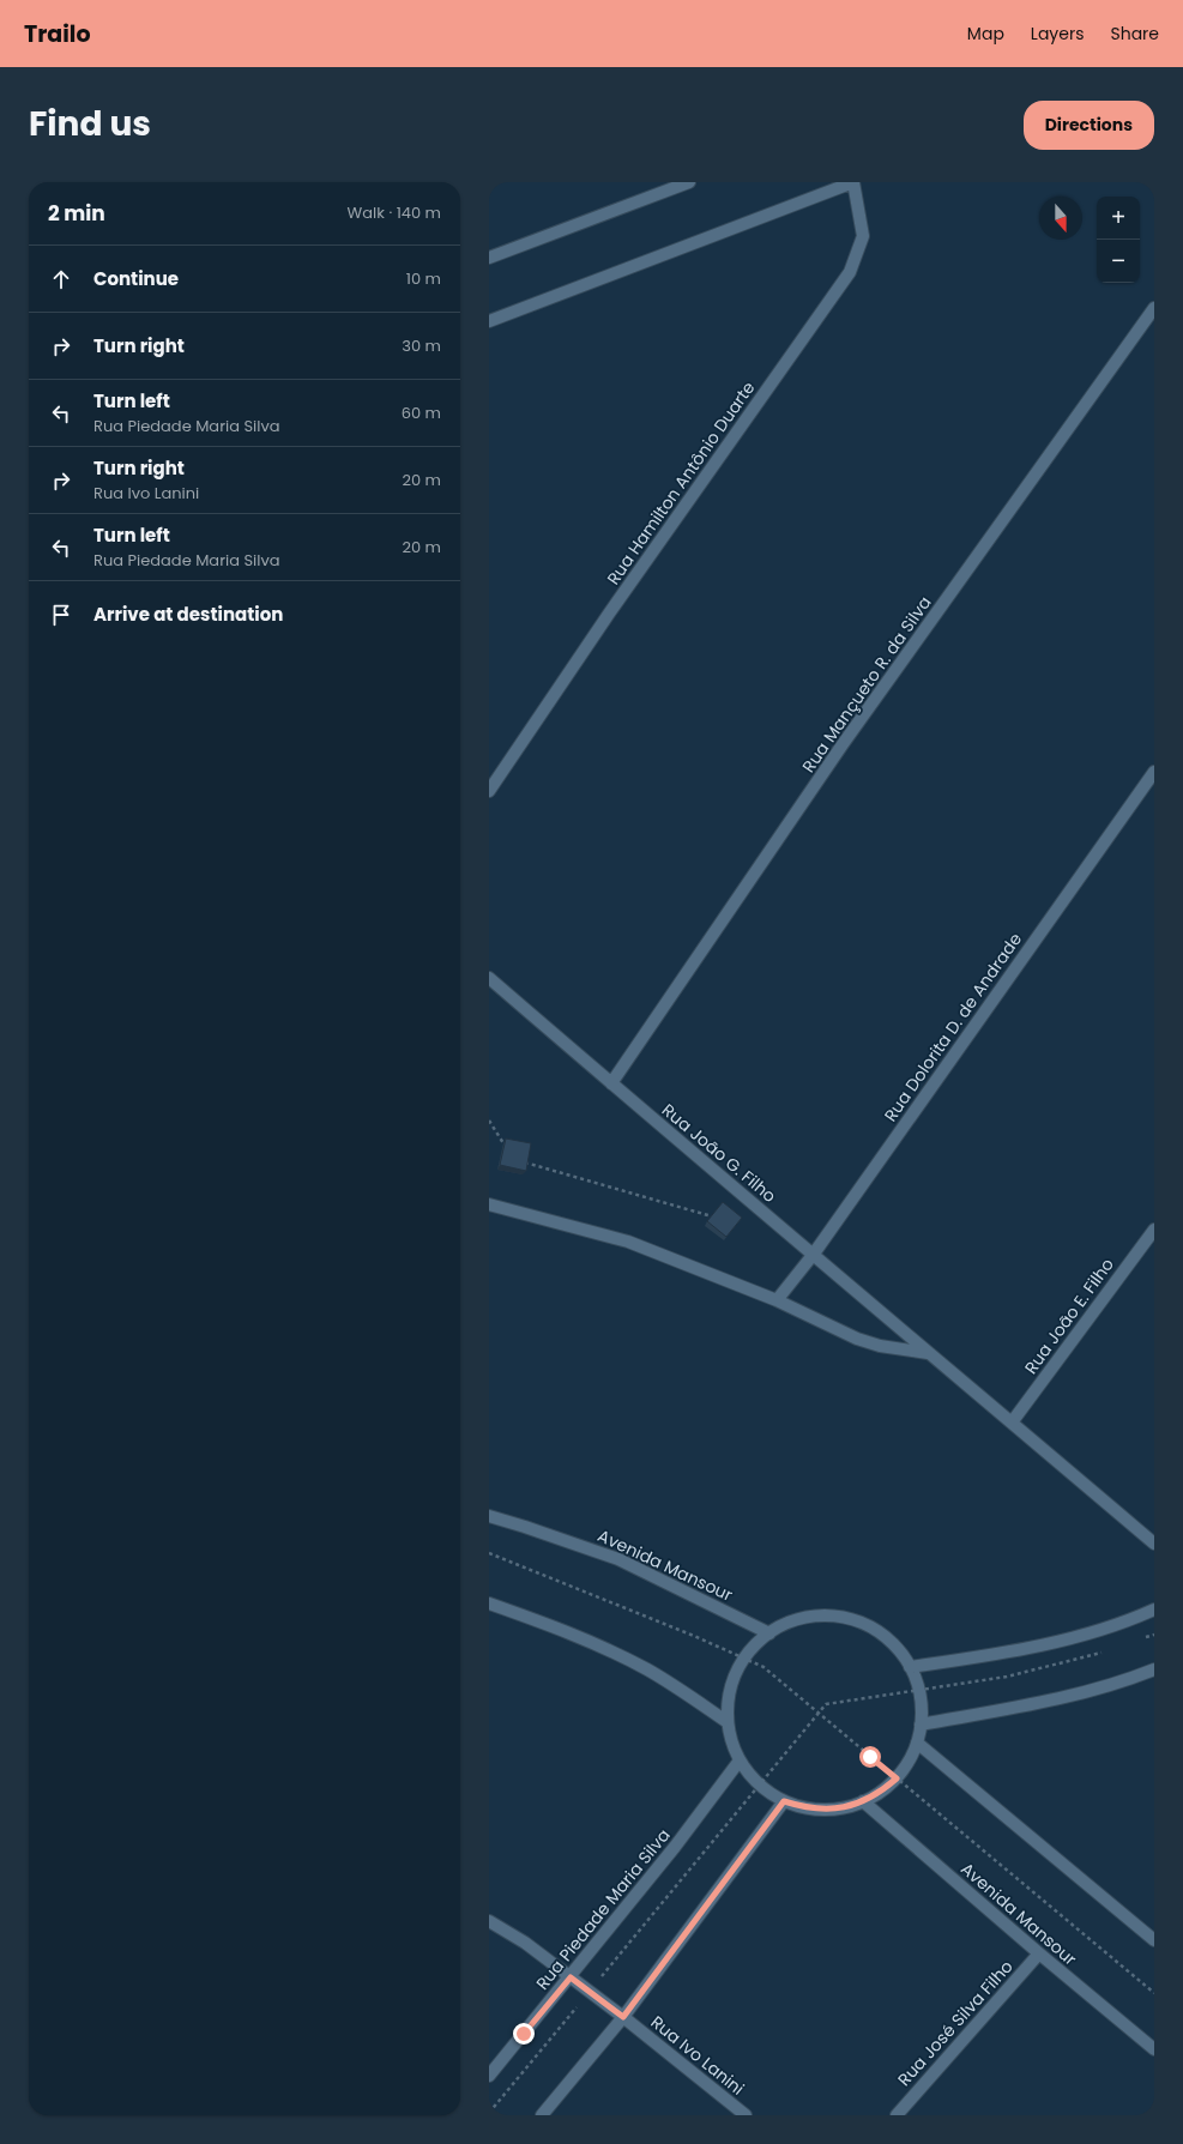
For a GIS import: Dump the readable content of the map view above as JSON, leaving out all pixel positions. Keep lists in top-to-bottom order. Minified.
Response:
{"streets":{"street":["Rua Hamilton Antônio Duarte","Rua Mançueto R. da Silva","Rua Dolorita D. de Andrade","Rua João G. Filho","Rua João E. Filho","Avenida Mansour","Rua Piedade Maria Silva","Rua José Silva Filho","Rua Ivo Lanini"]},"crossings":[["Rua Mançueto R. da Silva","Rua João G. Filho"],["Rua Dolorita D. de Andrade","Rua João G. Filho"],["Rua João G. Filho","Rua João E. Filho"],["Avenida Mansour","Rua José Silva Filho"],["Rua Piedade Maria Silva","Rua Ivo Lanini"]],"north":"bottom","page":{"header":"Trailo","nav":["Map","Layers","Share"],"title":"Find us","buttons":"Directions","heading":["2 min","Walk · 140 m"],"map_buttons":["+","−"],"list":[["Continue","10 m"],["Turn right","30 m"],["Turn left","Rua Piedade Maria Silva","60 m"],["Turn right","Rua Ivo Lanini","20 m"],["Turn left","Rua Piedade Maria Silva","20 m"],"Arrive at destination"]}}
